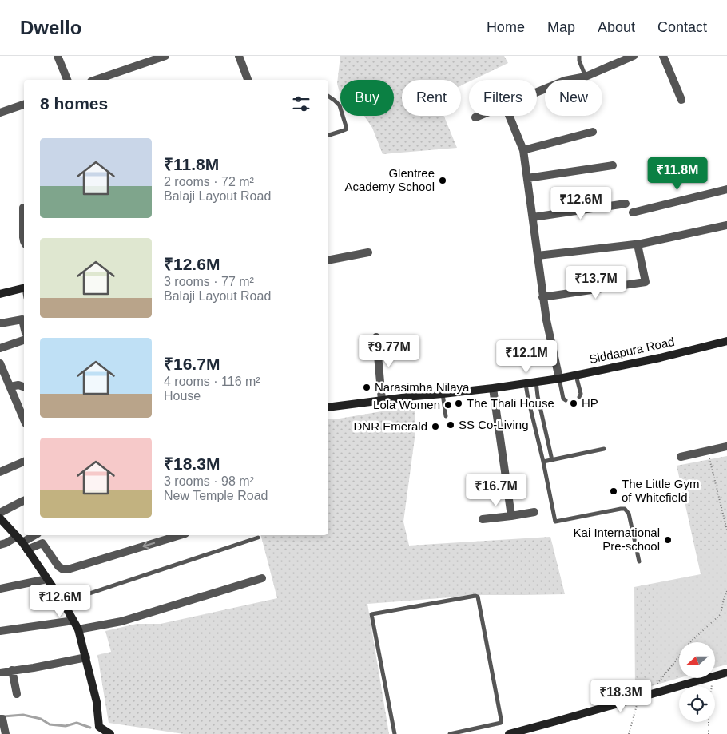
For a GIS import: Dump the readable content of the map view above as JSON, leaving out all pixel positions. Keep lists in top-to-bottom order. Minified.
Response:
{"streets":{"street":["Siddapura Road"]},"places":["Glentree Academy School","Narasimha Nilaya","The Thali House","HP","Lola Women","SS Co-Living","DNR Emerald","The Little Gym of Whitefield","Kai International Pre-school"],"north":"left","page":{"header":"Dwello","nav":["Home","Map","About","Contact"],"chip":["Buy","Rent","Filters","New"],"heading":"8 homes","list":[{"name":"₹11.8M","note":"2 rooms · 72 m² · Balaji Layout Road"},{"name":"₹12.6M","note":"3 rooms · 77 m² · Balaji Layout Road"},{"name":"₹16.7M","note":"4 rooms · 116 m² · House"},{"name":"₹18.3M","note":"3 rooms · 98 m² · New Temple Road"}],"price":["₹11.8M","₹12.6M","₹13.7M","₹9.77M","₹12.1M","₹16.7M","₹12.6M","₹18.3M"]}}
